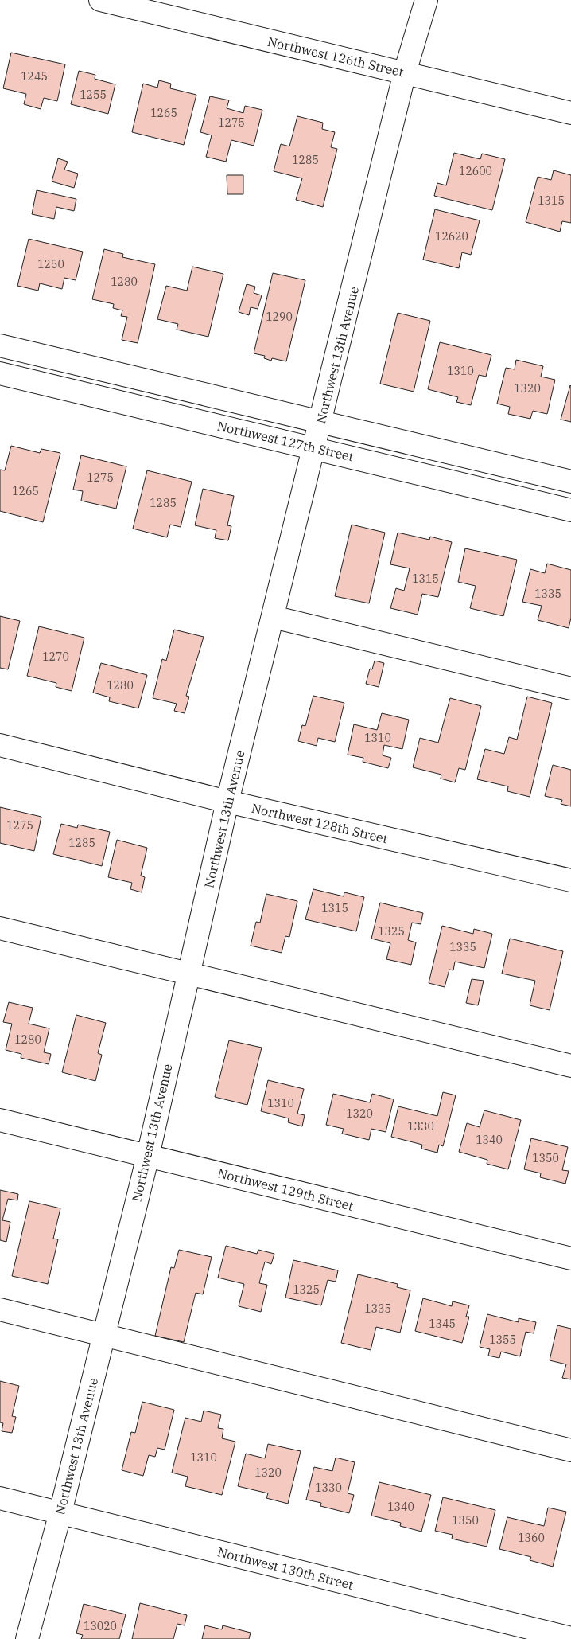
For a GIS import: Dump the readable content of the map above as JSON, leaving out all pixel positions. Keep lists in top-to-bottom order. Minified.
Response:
{"streets":{"street":["Northwest 126th Street","Northwest 13th Avenue","Northwest 127th Street","Northwest 128th Street","Northwest 129th Street","Northwest 130th Street"]},"crossings":[["Northwest 126th Street","Northwest 13th Avenue"],["Northwest 13th Avenue","Northwest 127th Street"],["Northwest 13th Avenue","Northwest 128th Street"],["Northwest 13th Avenue","Northwest 129th Street"],["Northwest 13th Avenue","Northwest 130th Street"]],"house_numbers":["1245","1255","1265","1275","1285","12600","1315","12620","1250","1280","1290","1310","1320","1275","1265","1285","1315","1335","1270","1280","1310","1275","1285","1315","1325","1335","1280","1310","1320","1330","1340","1350","1325","1335","1345","1355","1310","1320","1330","1340","1350","1360","13020"]}
